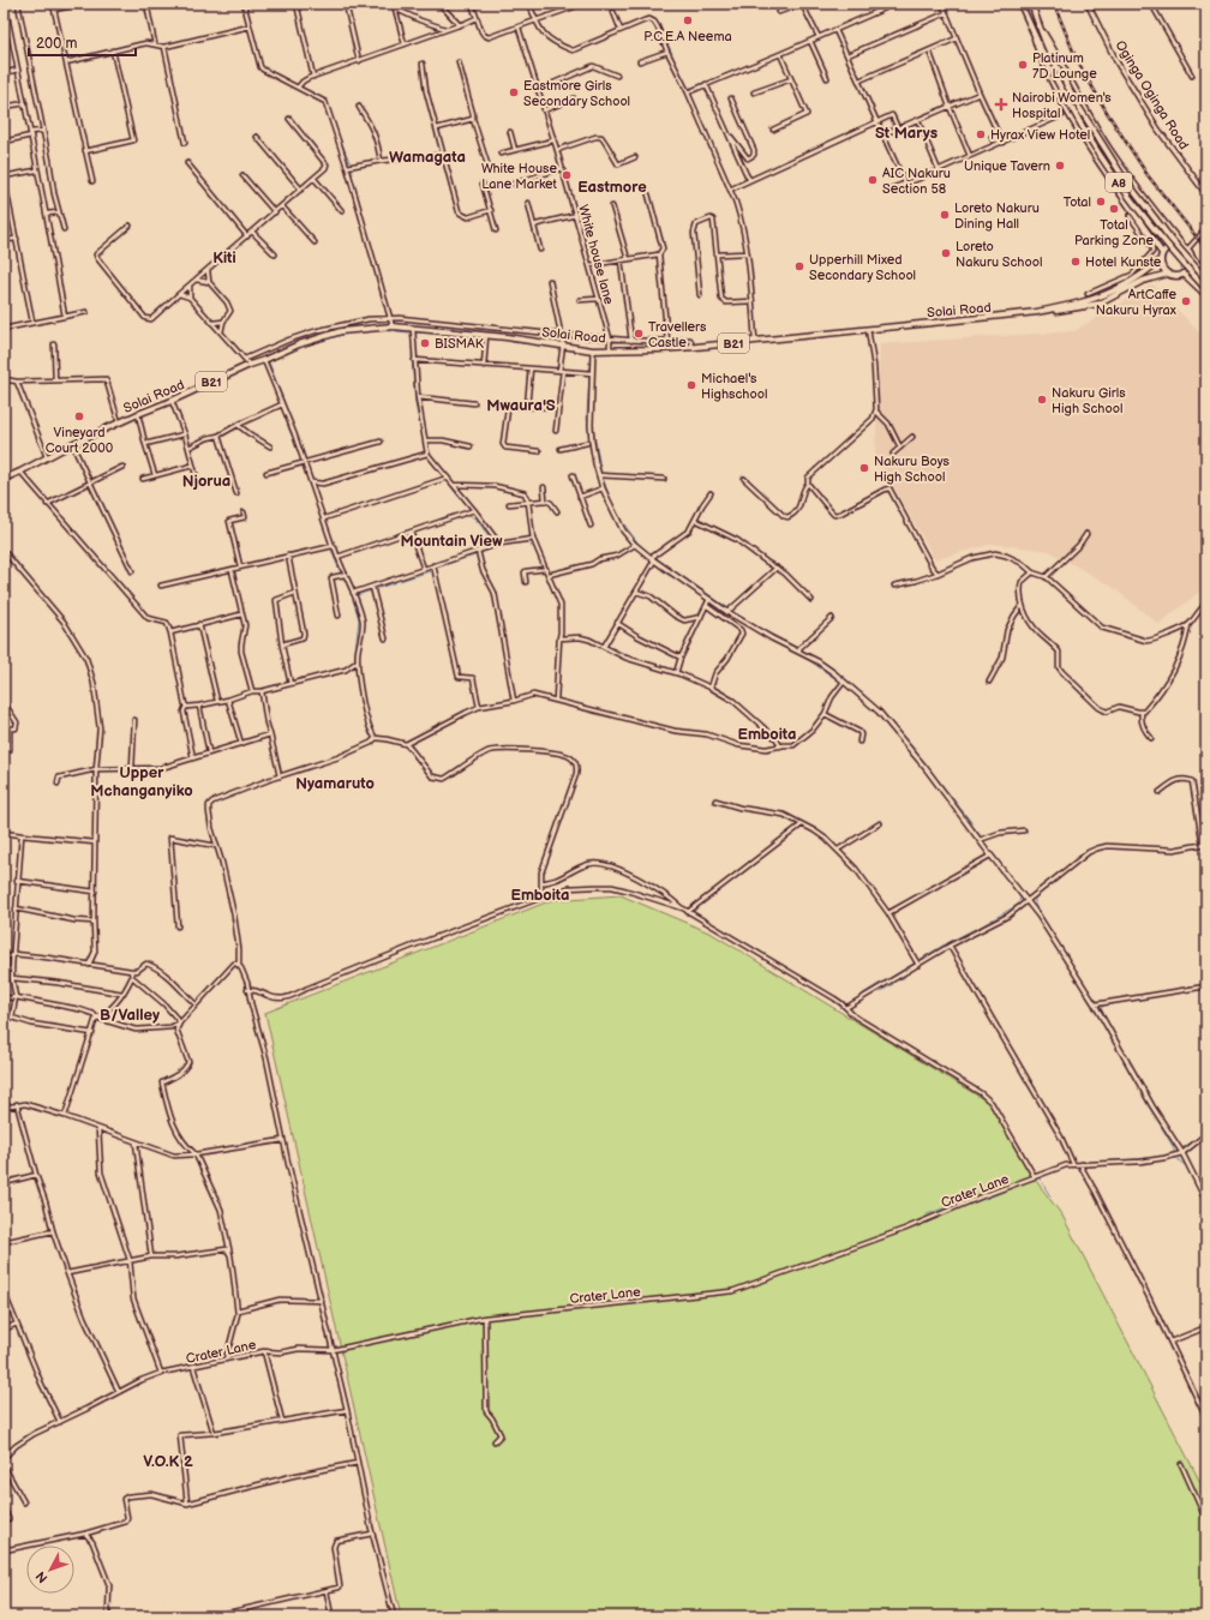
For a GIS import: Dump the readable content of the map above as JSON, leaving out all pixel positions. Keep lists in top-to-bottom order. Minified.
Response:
{"streets":{"highway":["A8","Solai Road","B21"],"street":["Oginga Oginga Road","White house lane","Crater Lane"]},"crossings":[["White house lane","Solai Road"],["Solai Road","B21"]],"districts":["St Marys","Wamagata","Eastmore","Kiti","Mwaura'S","Njorua","Mountain View","Emboita","Upper Mchanganyiko","Nyamaruto","Emboita","B/Valley","V.O.K 2"],"places":{"other":["P.C.E.A Neema","Platinum 7D Lounge","Eastmore Girls Secondary School","Hyrax View Hotel","Unique Tavern","White House Lane Market","AIC Nakuru Section 58","Total","Total Parking Zone","Loreto Nakuru Dining Hall","Loreto Nakuru School","Hotel Kunste","Upperhill Mixed Secondary School","ArtCaffe Nakuru Hyrax","Travellers Castle","BISMAK","Michael's Highschool","Nakuru Girls High School","Vineyard Court 2000","Nakuru Boys High School"],"health":["Nairobi Women's Hospital"]},"scale_bar":"200 m","north":"bottom left"}
